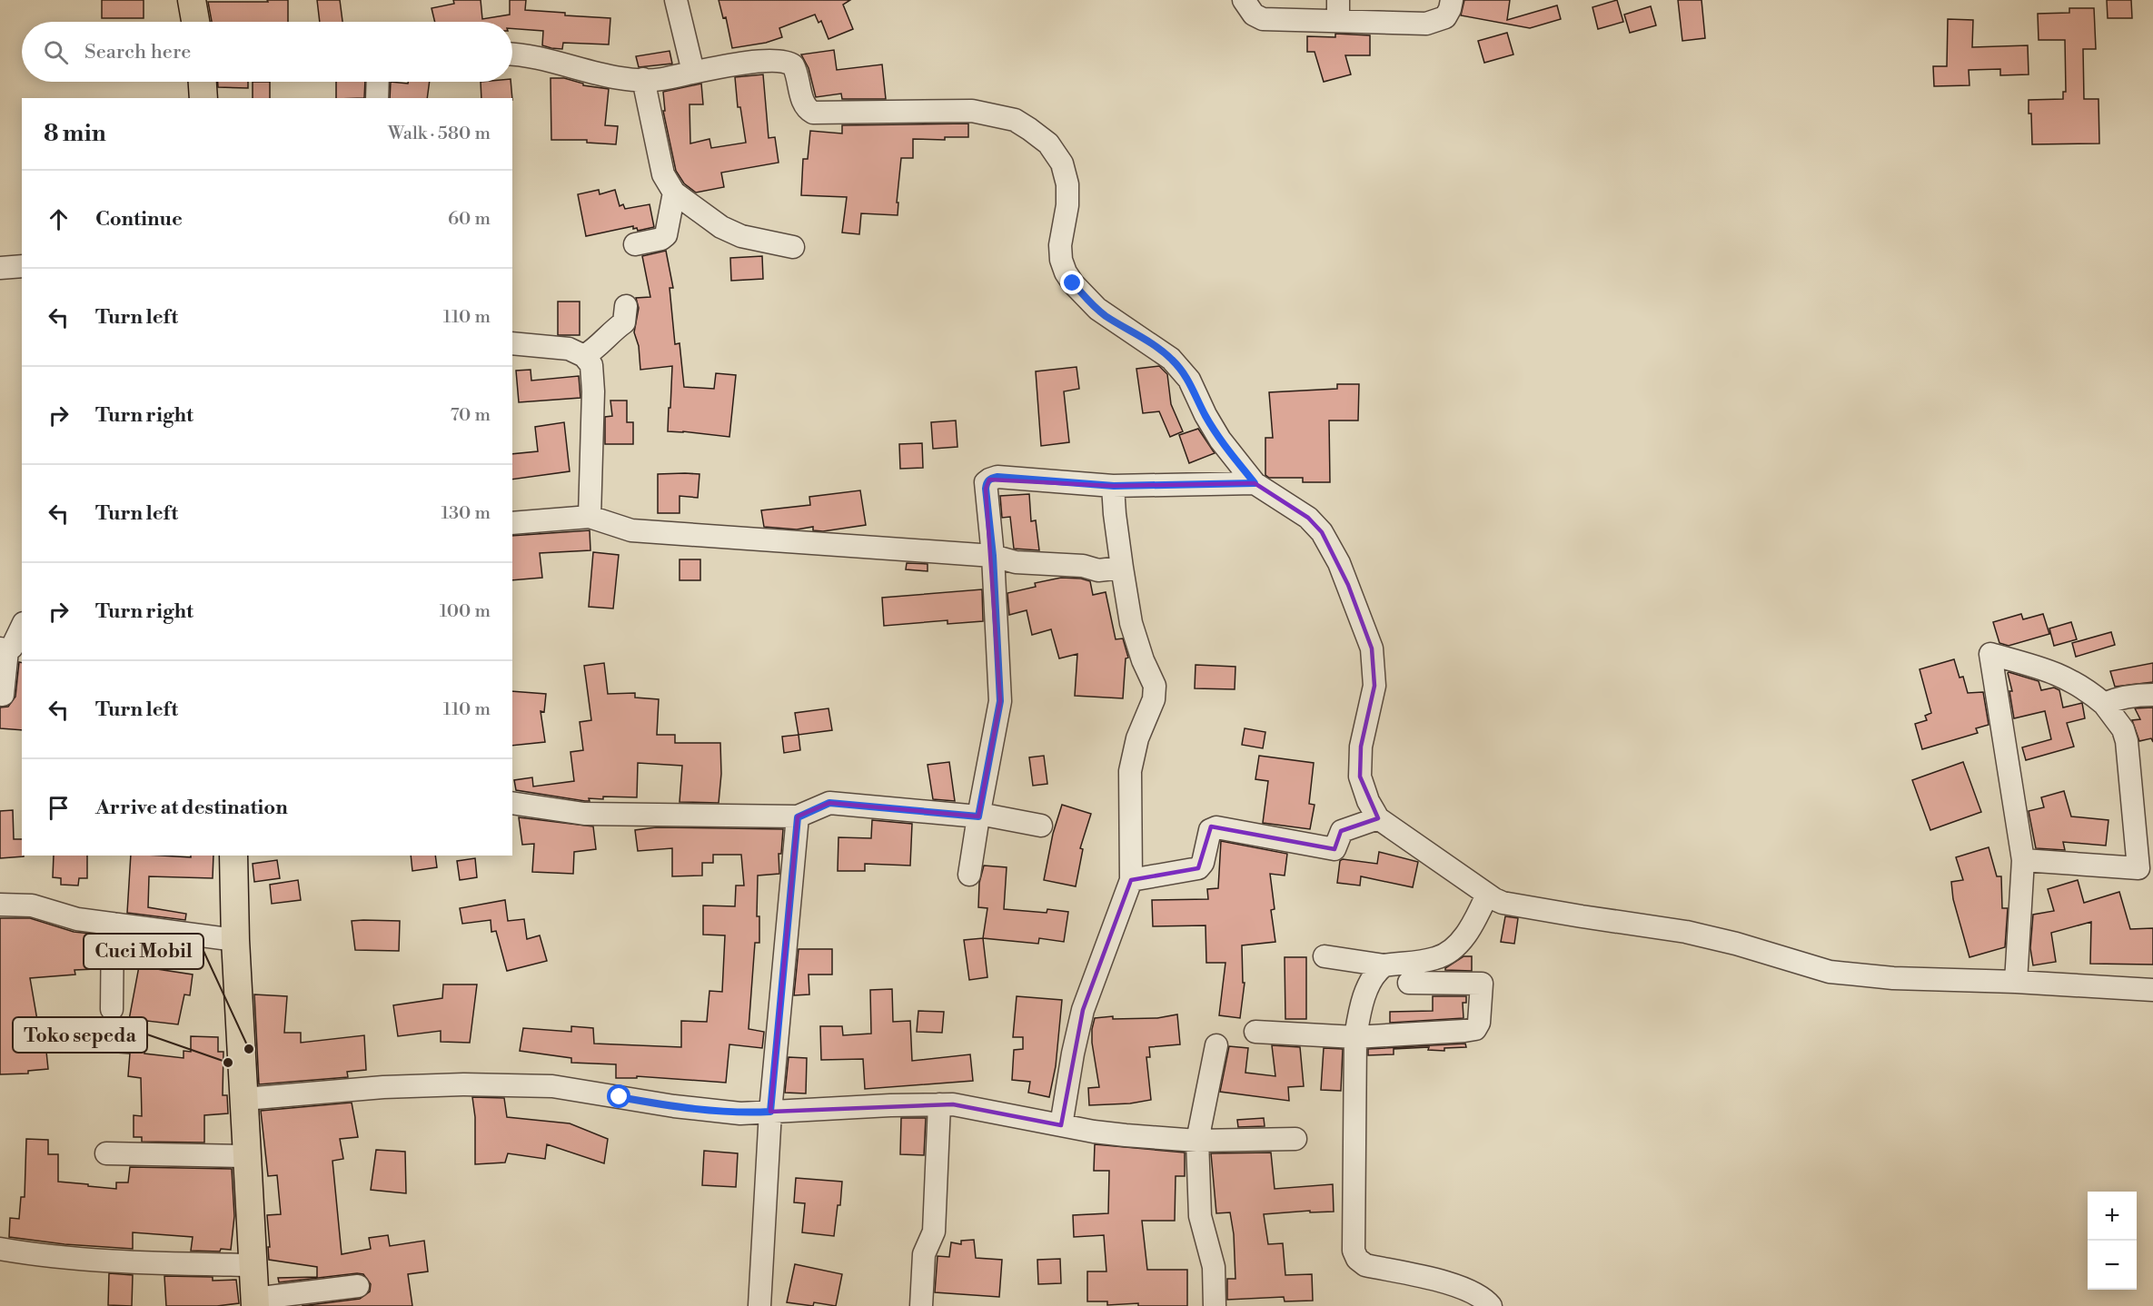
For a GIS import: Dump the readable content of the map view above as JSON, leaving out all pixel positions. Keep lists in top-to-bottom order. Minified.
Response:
{"places":["Cuci Mobil","Toko sepeda"],"page":{"search":"Search here","heading":["8 min","Walk · 580 m"],"list":[["Continue","60 m"],["Turn left","110 m"],["Turn right","70 m"],["Turn left","130 m"],["Turn right","100 m"],["Turn left","110 m"],"Arrive at destination"],"map_buttons":["+","−"]}}
